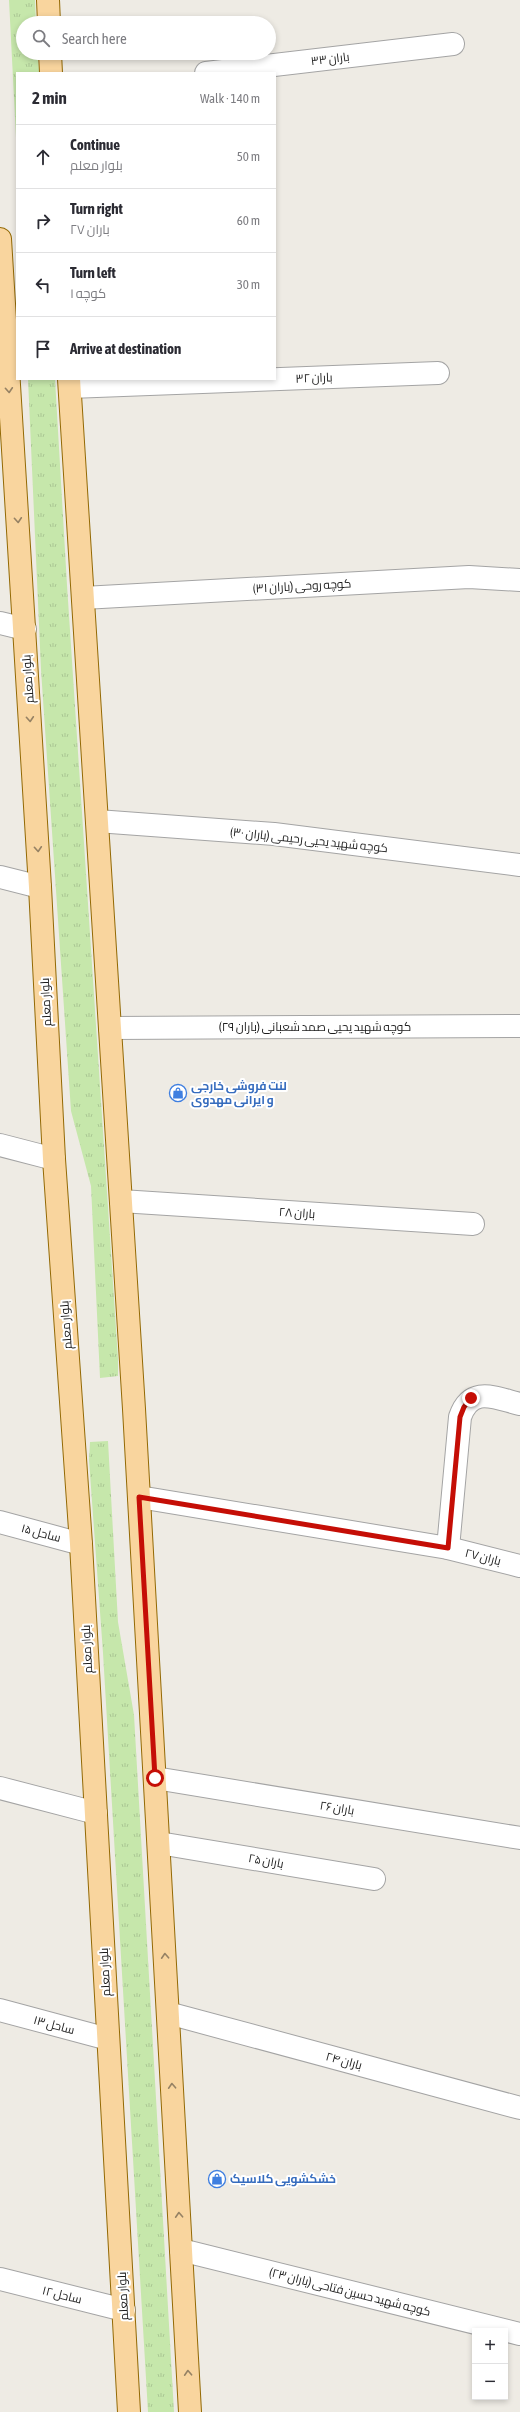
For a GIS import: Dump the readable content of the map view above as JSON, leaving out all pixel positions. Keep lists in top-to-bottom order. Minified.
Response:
{"streets":{"main road":["بلوار معلم"],"street":["باران ۳۳","باران ۳۲","کوچه روحی (باران ۳۱)","کوچه شهید یحیی رحیمی (باران ۳۰)","کوچه شهید یحیی صمد شعبانی (باران ۲۹)","باران ۲۸","ساحل ۱۵","باران ۲۷","باران ۲۶","باران ۲۵","ساحل ۱۳","باران ۲۴","کوچه شهید حسین فتاحی (باران ۲۳)","ساحل ۱۲"]},"crossings":[["بلوار معلم","ساحل ۱۵"],["بلوار معلم","ساحل ۱۳"],["بلوار معلم","ساحل ۱۲"]],"places":{"shop":["لنت فروشی خارجی و ایرانی مهدوی","خشکشویی کلاسیک"]},"page":{"search":"Search here","heading":["2 min","Walk · 140 m"],"list":[["Continue","بلوار معلم","50 m"],["Turn right","باران ۲۷","60 m"],["Turn left","کوچه ۱","30 m"],"Arrive at destination"],"map_buttons":["+","−"]}}
